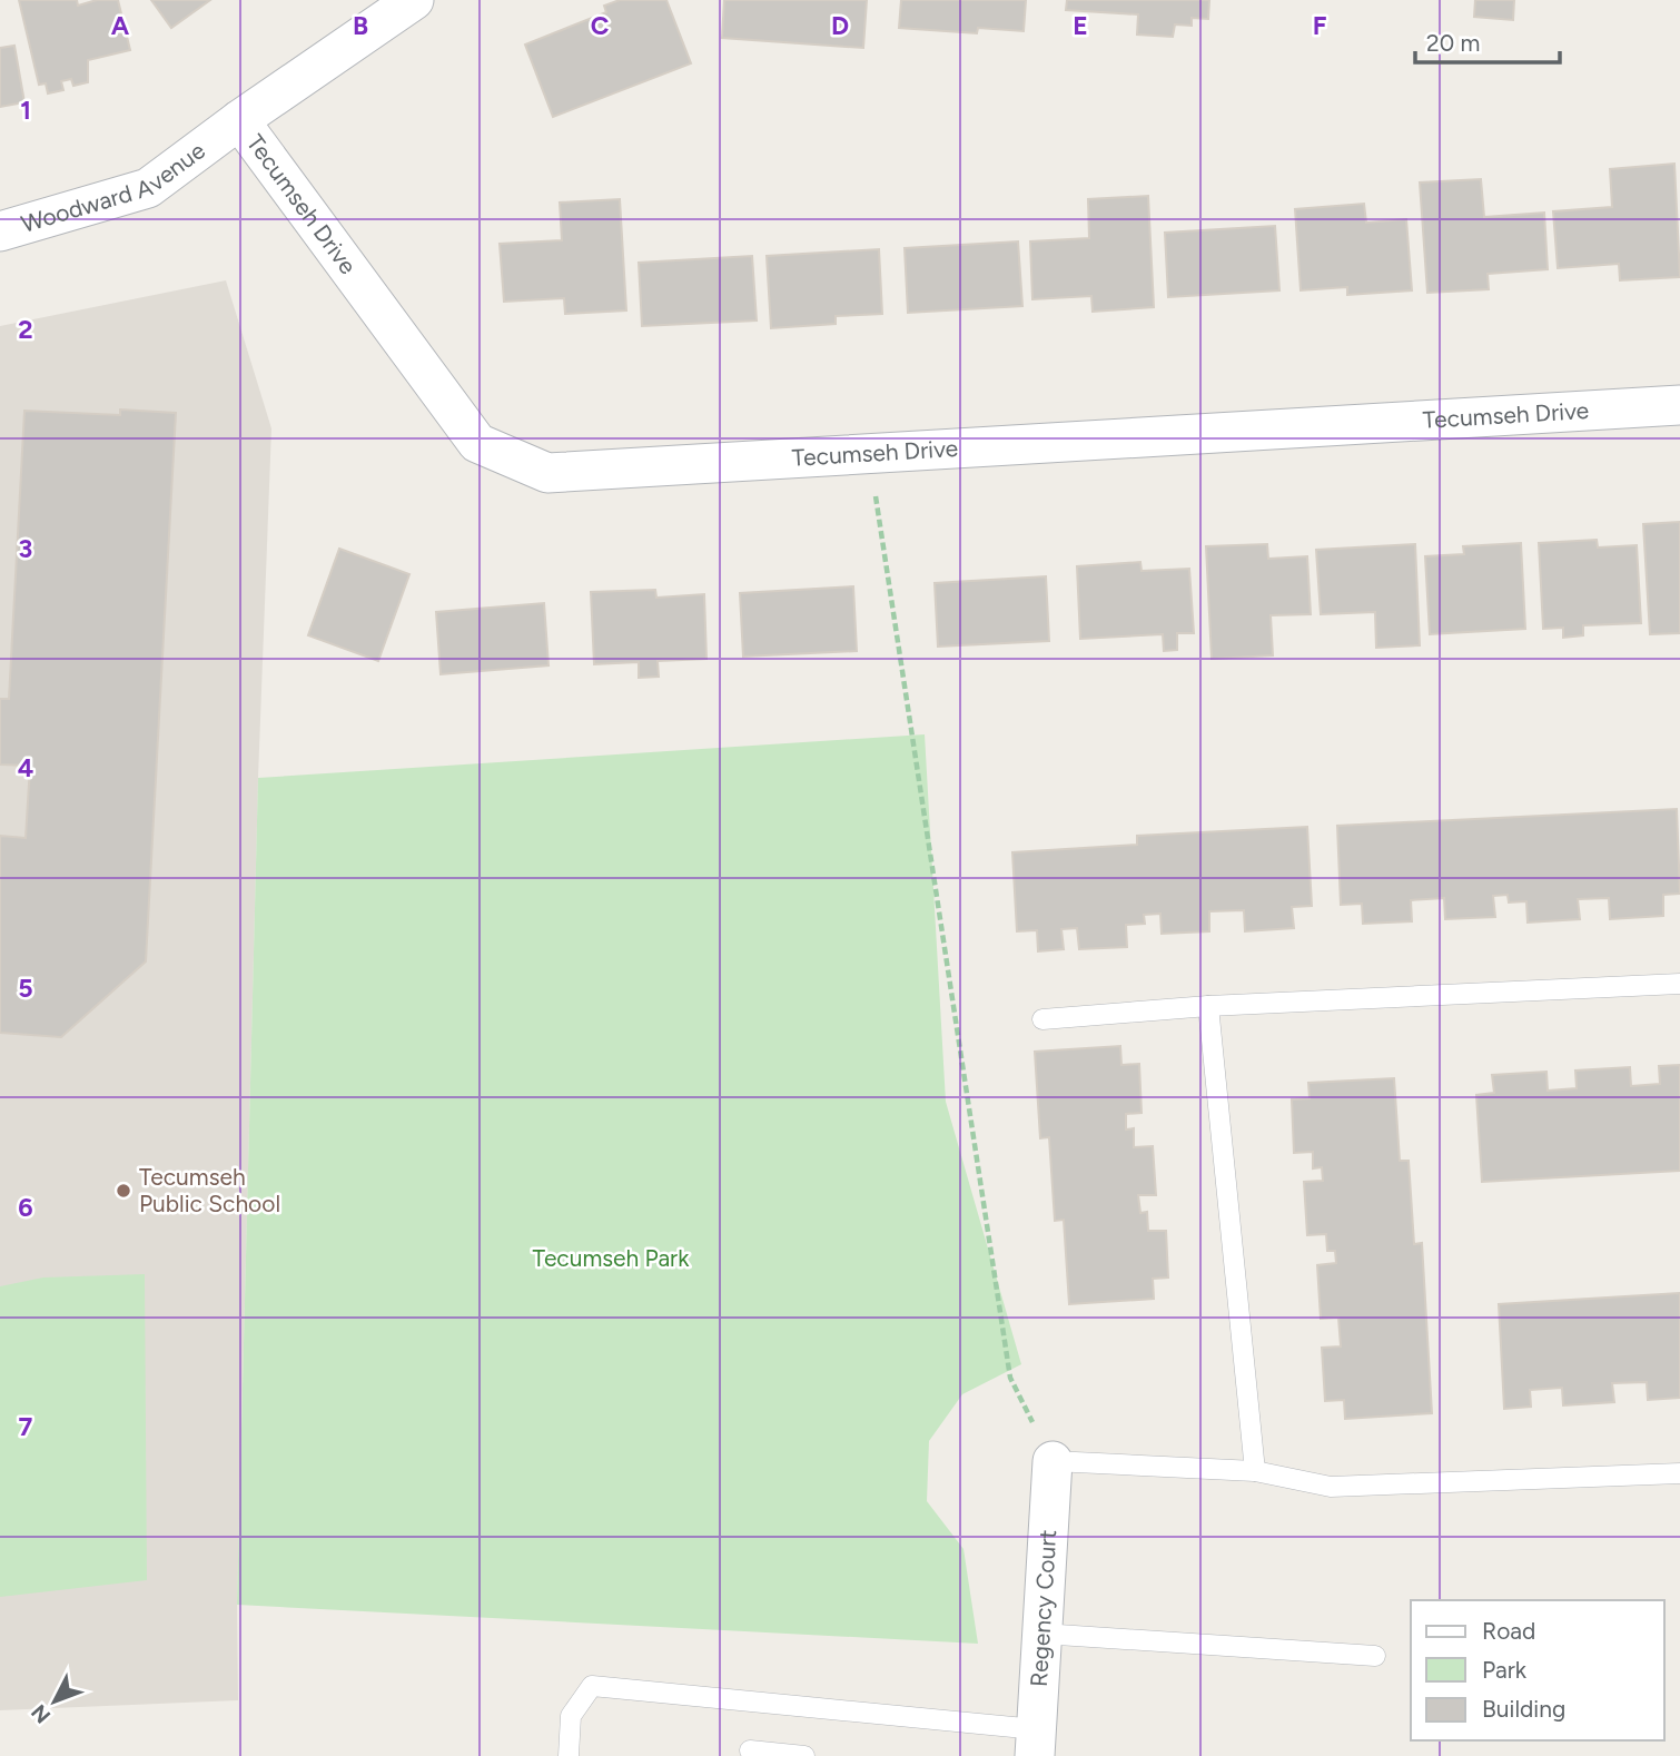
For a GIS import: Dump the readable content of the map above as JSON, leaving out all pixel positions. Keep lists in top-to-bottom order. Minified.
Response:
{"streets":{"street":["Woodward Avenue","Tecumseh Drive","Regency Court"]},"crossings":[["Woodward Avenue","Tecumseh Drive"]],"parks":["Tecumseh Park"],"places":["Tecumseh Public School"],"legend":["Road","Park","Building"],"scale_bar":"20 m","north":"bottom left","grid":{"columns":["A","B","C","D","E","F"],"rows":["1","2","3","4","5","6","7"]}}
